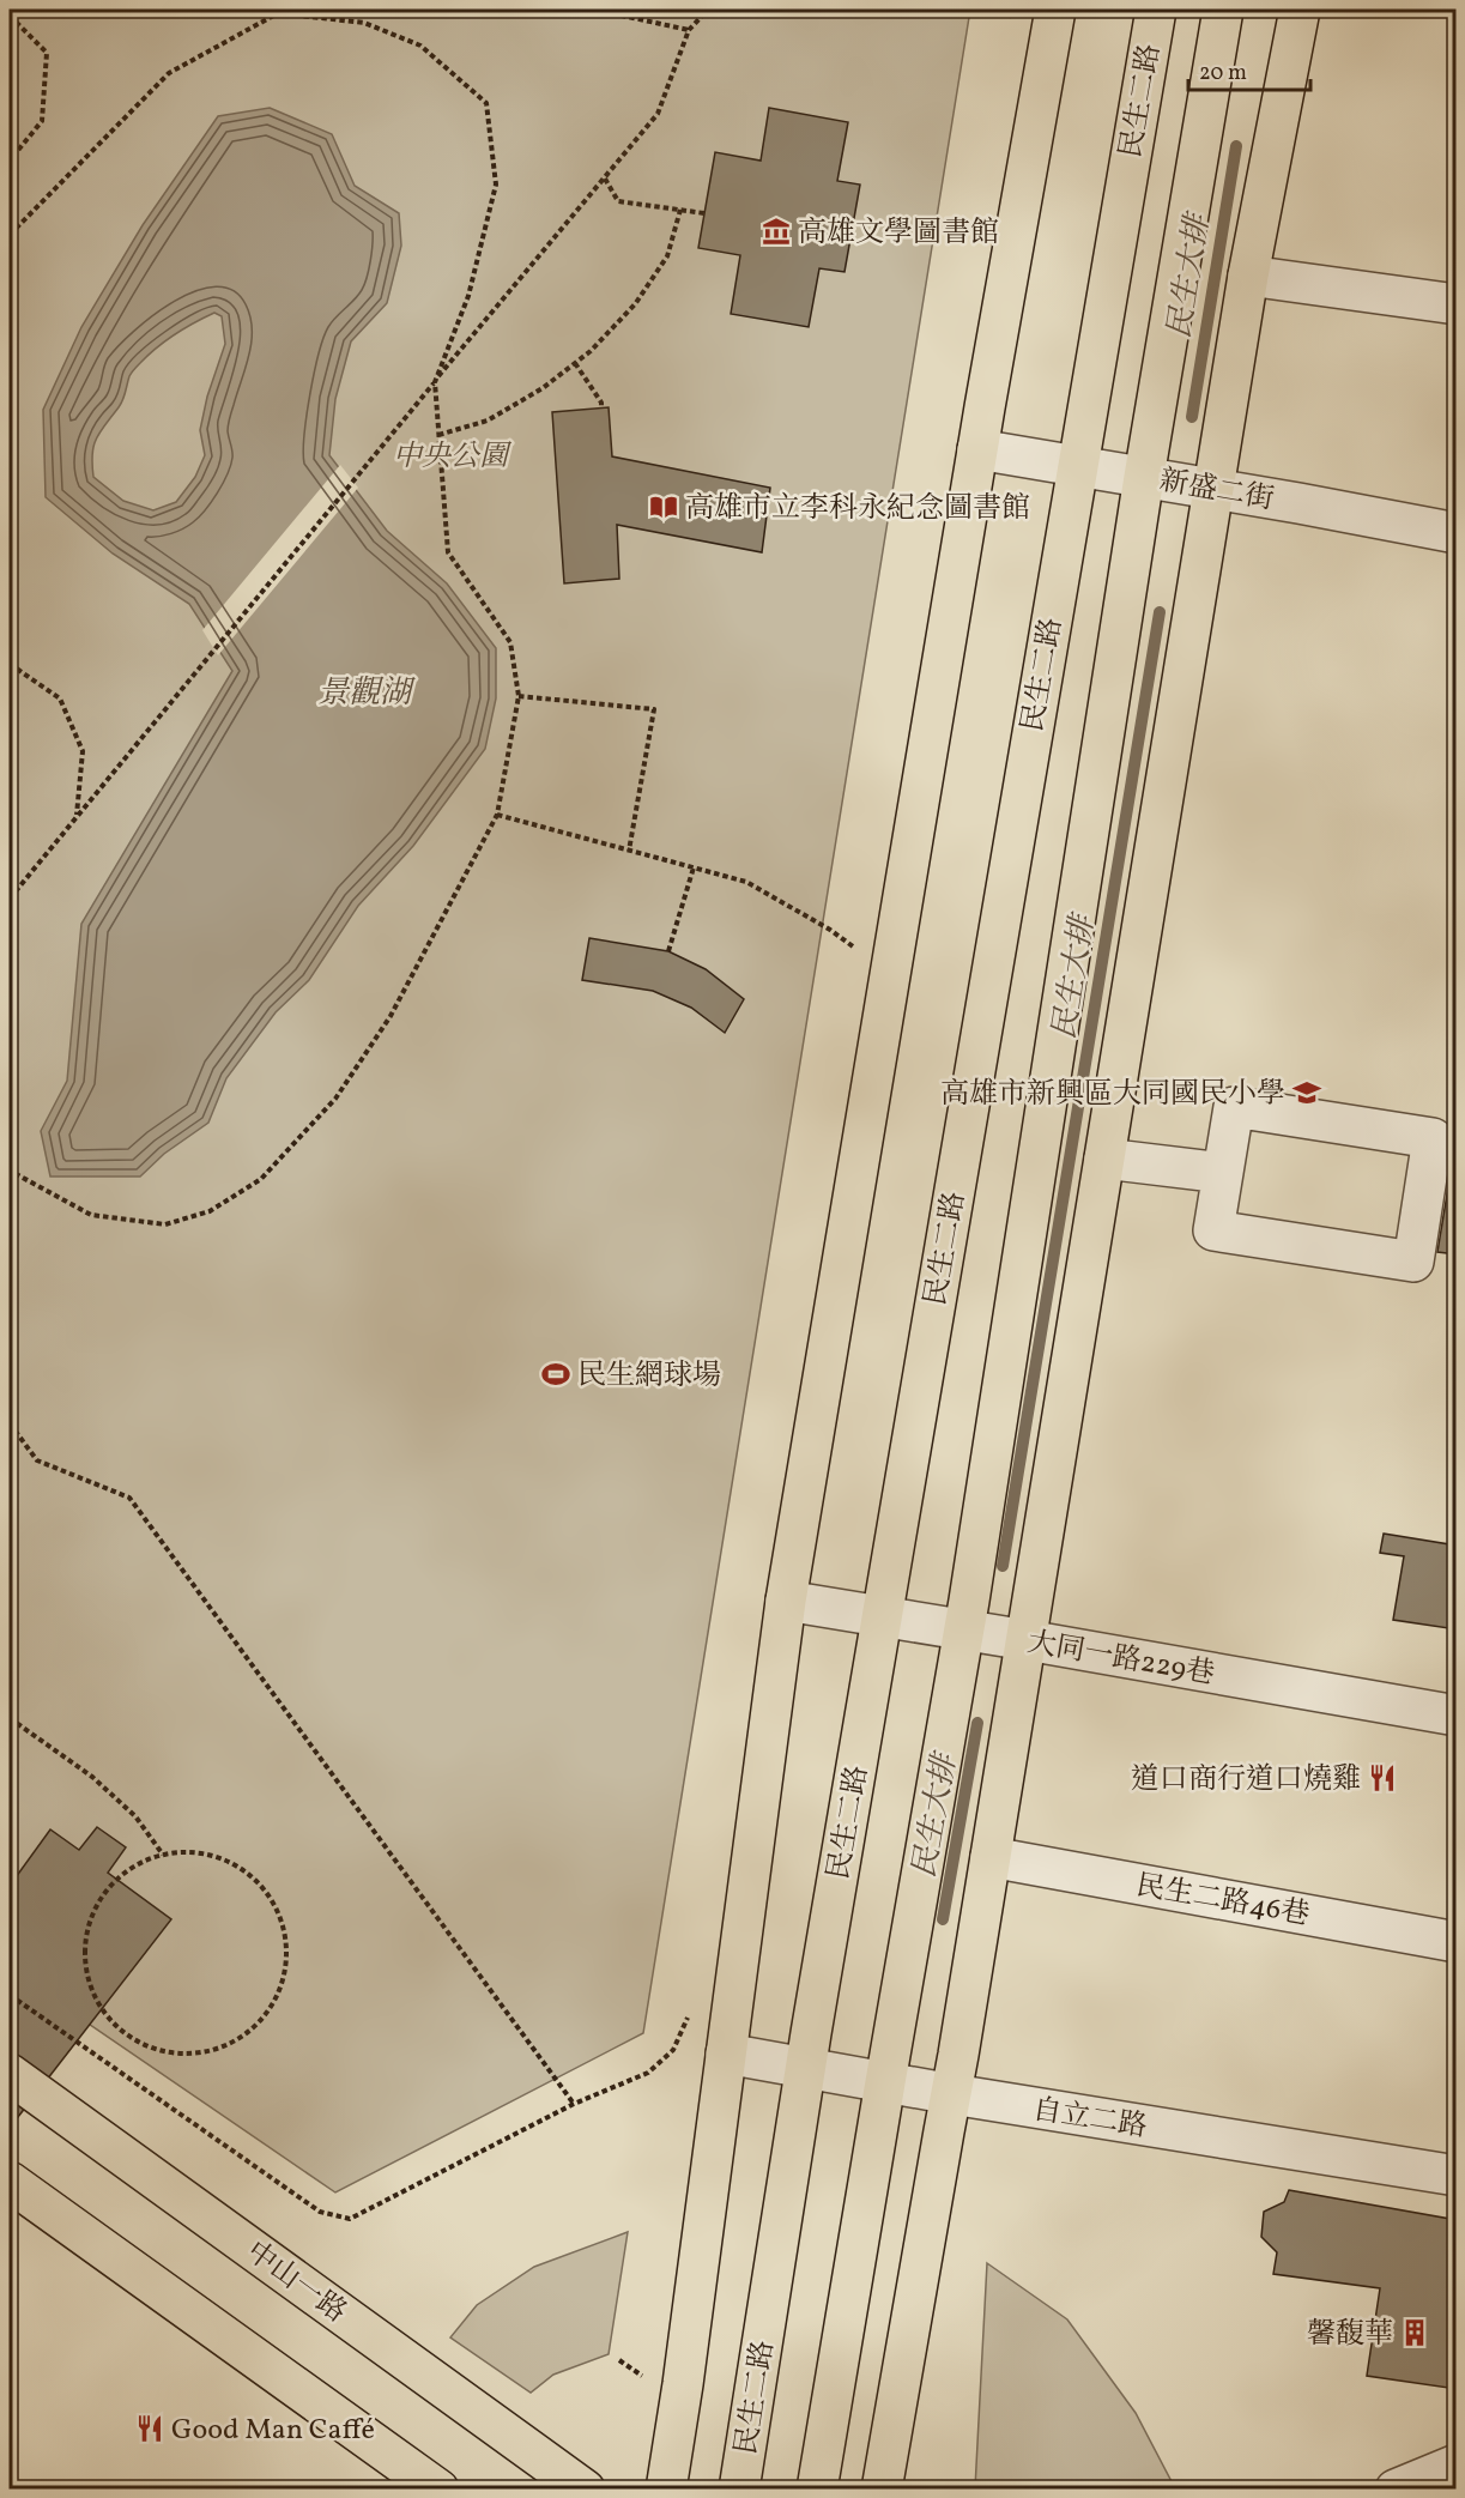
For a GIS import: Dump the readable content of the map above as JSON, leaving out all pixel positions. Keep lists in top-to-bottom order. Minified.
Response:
{"streets":{"main road":["民生二路","中山一路"],"street":["新盛二街","大同一路229巷","民生二路46巷","自立二路"]},"crossings":[["民生二路","新盛二街"],["民生二路","大同一路229巷"],["民生二路","自立二路"]],"water":["民生大排","景觀湖"],"parks":["中央公園"],"places":{"museum":["高雄文學圖書館"],"library":["高雄市立李科永紀念圖書館"],"school or university":["高雄市新興區大同國民小學"],"sports":["民生網球場"],"restaurant":["道口商行道口燒雞","Good Man Caffé"],"building":["馨馥華"]},"scale_bar":"20 m"}
